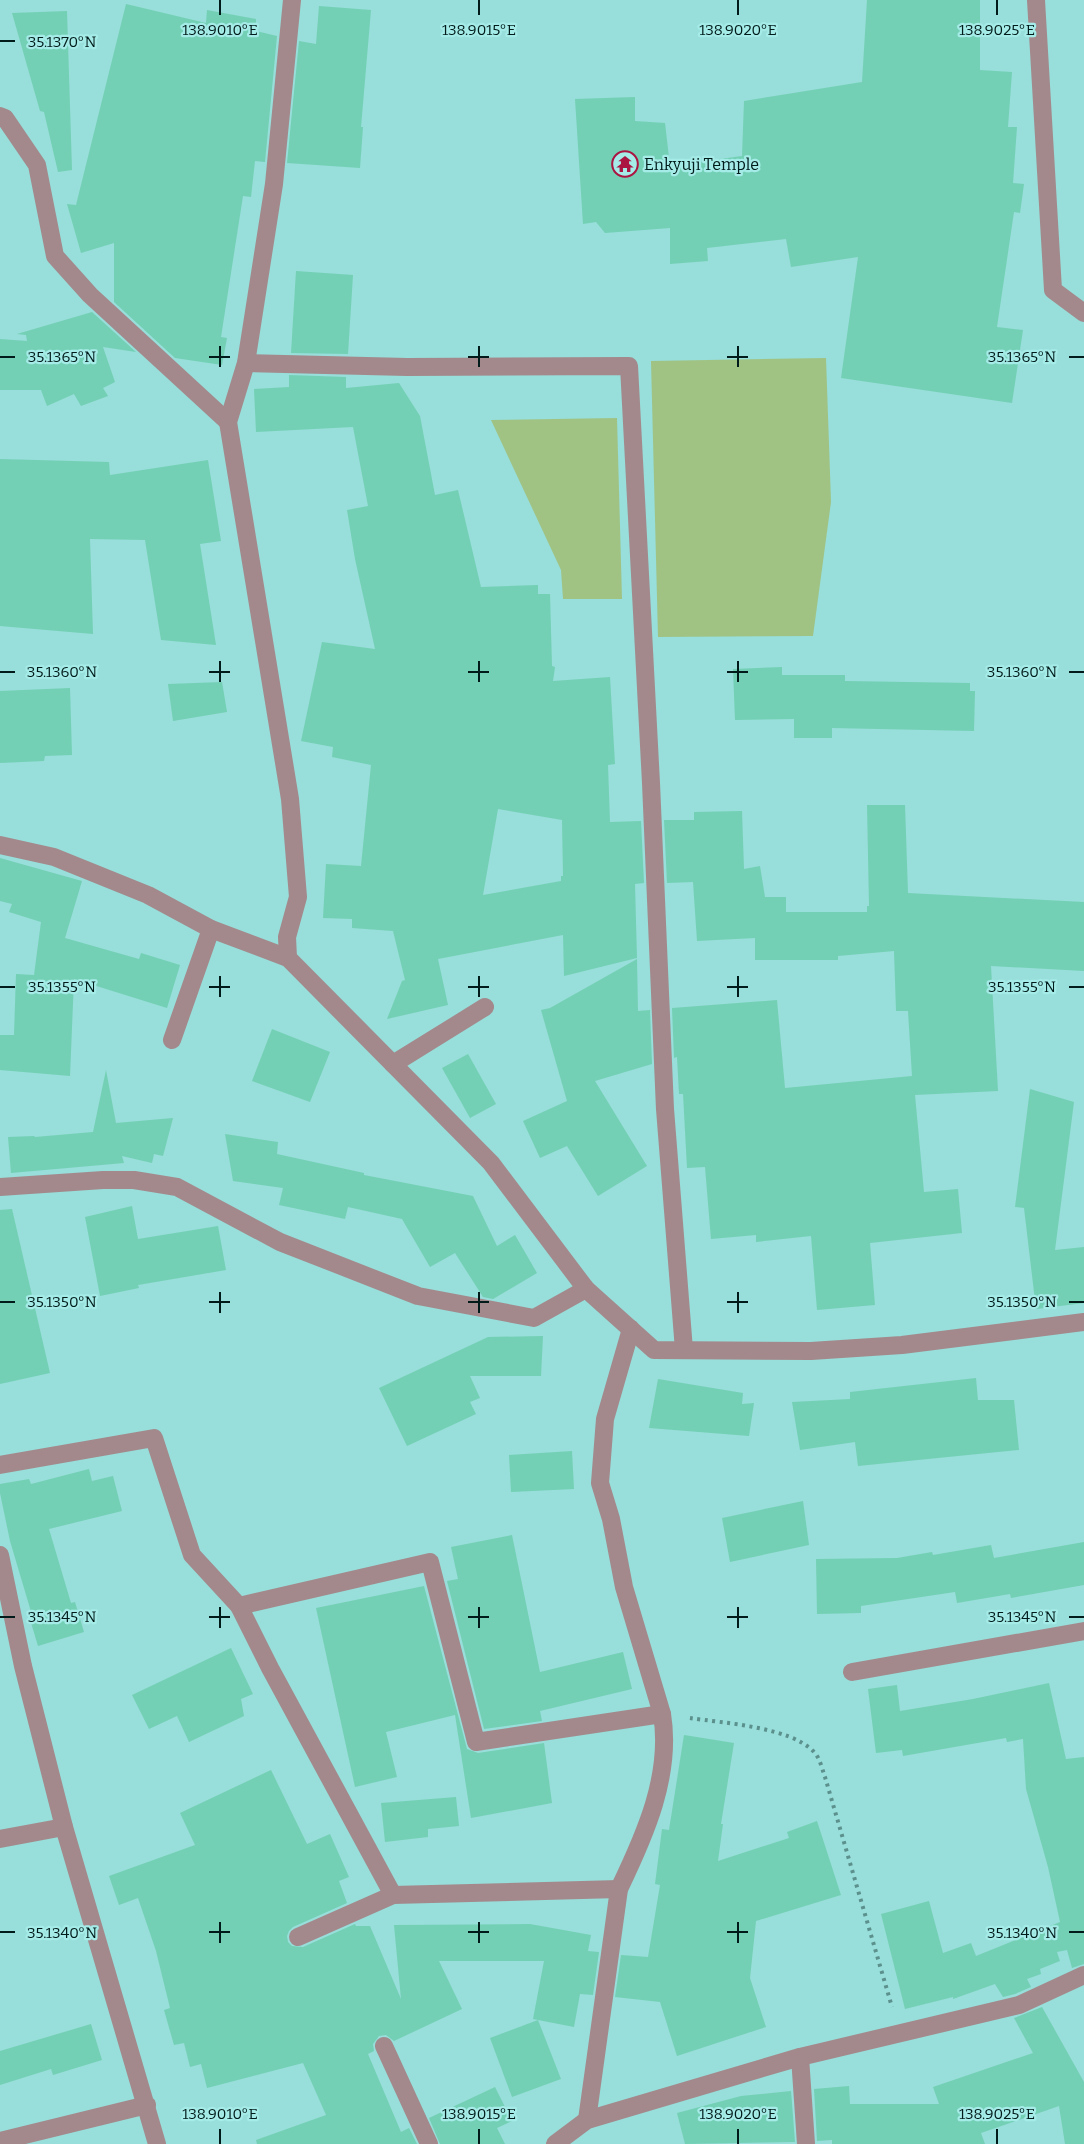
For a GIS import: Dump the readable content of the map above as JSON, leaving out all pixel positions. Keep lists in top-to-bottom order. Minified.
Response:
{"places":{"temple":["Enkyuji Temple"]},"coordinates":["138.9010°E","138.9015°E","138.9020°E","138.9025°E","35.1370°N","35.1365°N","35.1360°N","35.1355°N","35.1350°N","35.1345°N","35.1340°N"]}
